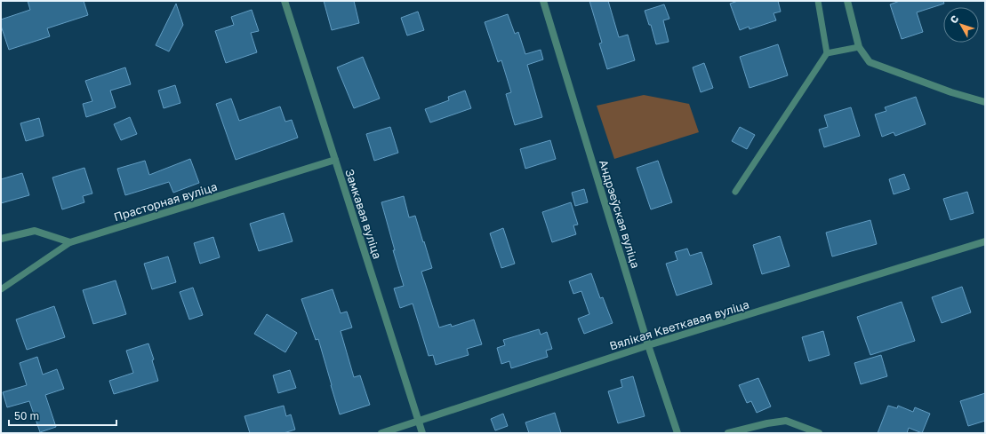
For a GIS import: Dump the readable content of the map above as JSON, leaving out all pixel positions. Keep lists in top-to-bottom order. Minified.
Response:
{"streets":{"street":["Прасторная вуліца","Замкавая вуліца","Андрэеўская вуліца","Вялікая Кветкавая вуліца"]},"crossings":[["Прасторная вуліца","Замкавая вуліца"],["Замкавая вуліца","Вялікая Кветкавая вуліца"],["Андрэеўская вуліца","Вялікая Кветкавая вуліца"]],"scale_bar":"50 m","north":"top left"}
